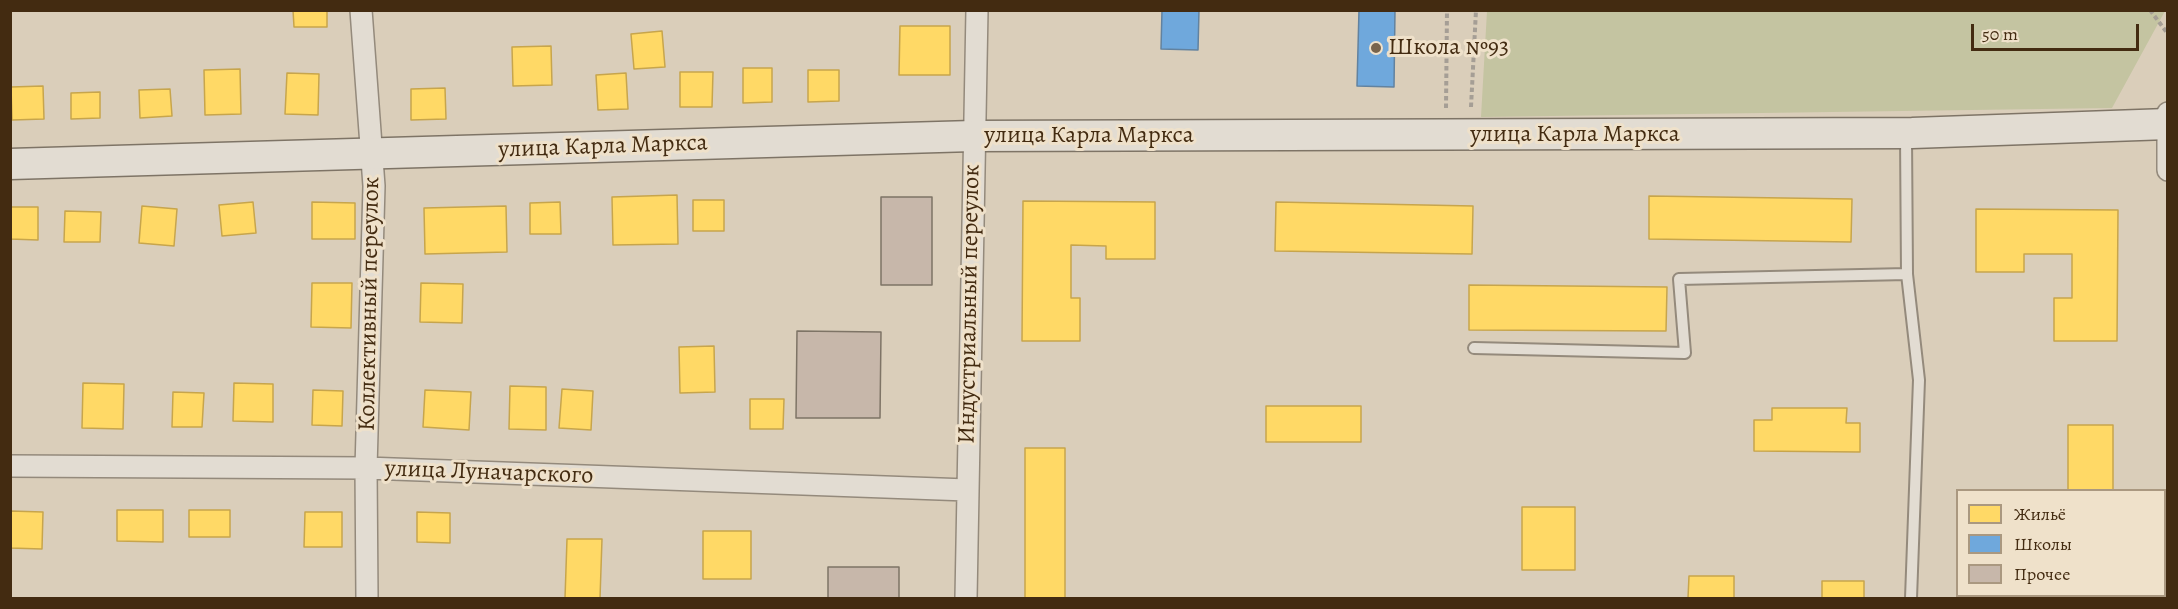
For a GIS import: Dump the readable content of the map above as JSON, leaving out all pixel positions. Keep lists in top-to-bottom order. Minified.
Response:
{"streets":{"main road":["улица Карла Маркса"],"street":["Коллективный переулок","Индустриальный переулок","улица Луначарского"]},"crossings":[["улица Карла Маркса","Коллективный переулок"],["улица Карла Маркса","Индустриальный переулок"],["Коллективный переулок","улица Луначарского"],["Индустриальный переулок","улица Луначарского"]],"places":["Школа №93"],"legend":["Жильё","Школы","Прочее"],"scale_bar":"50 m"}
